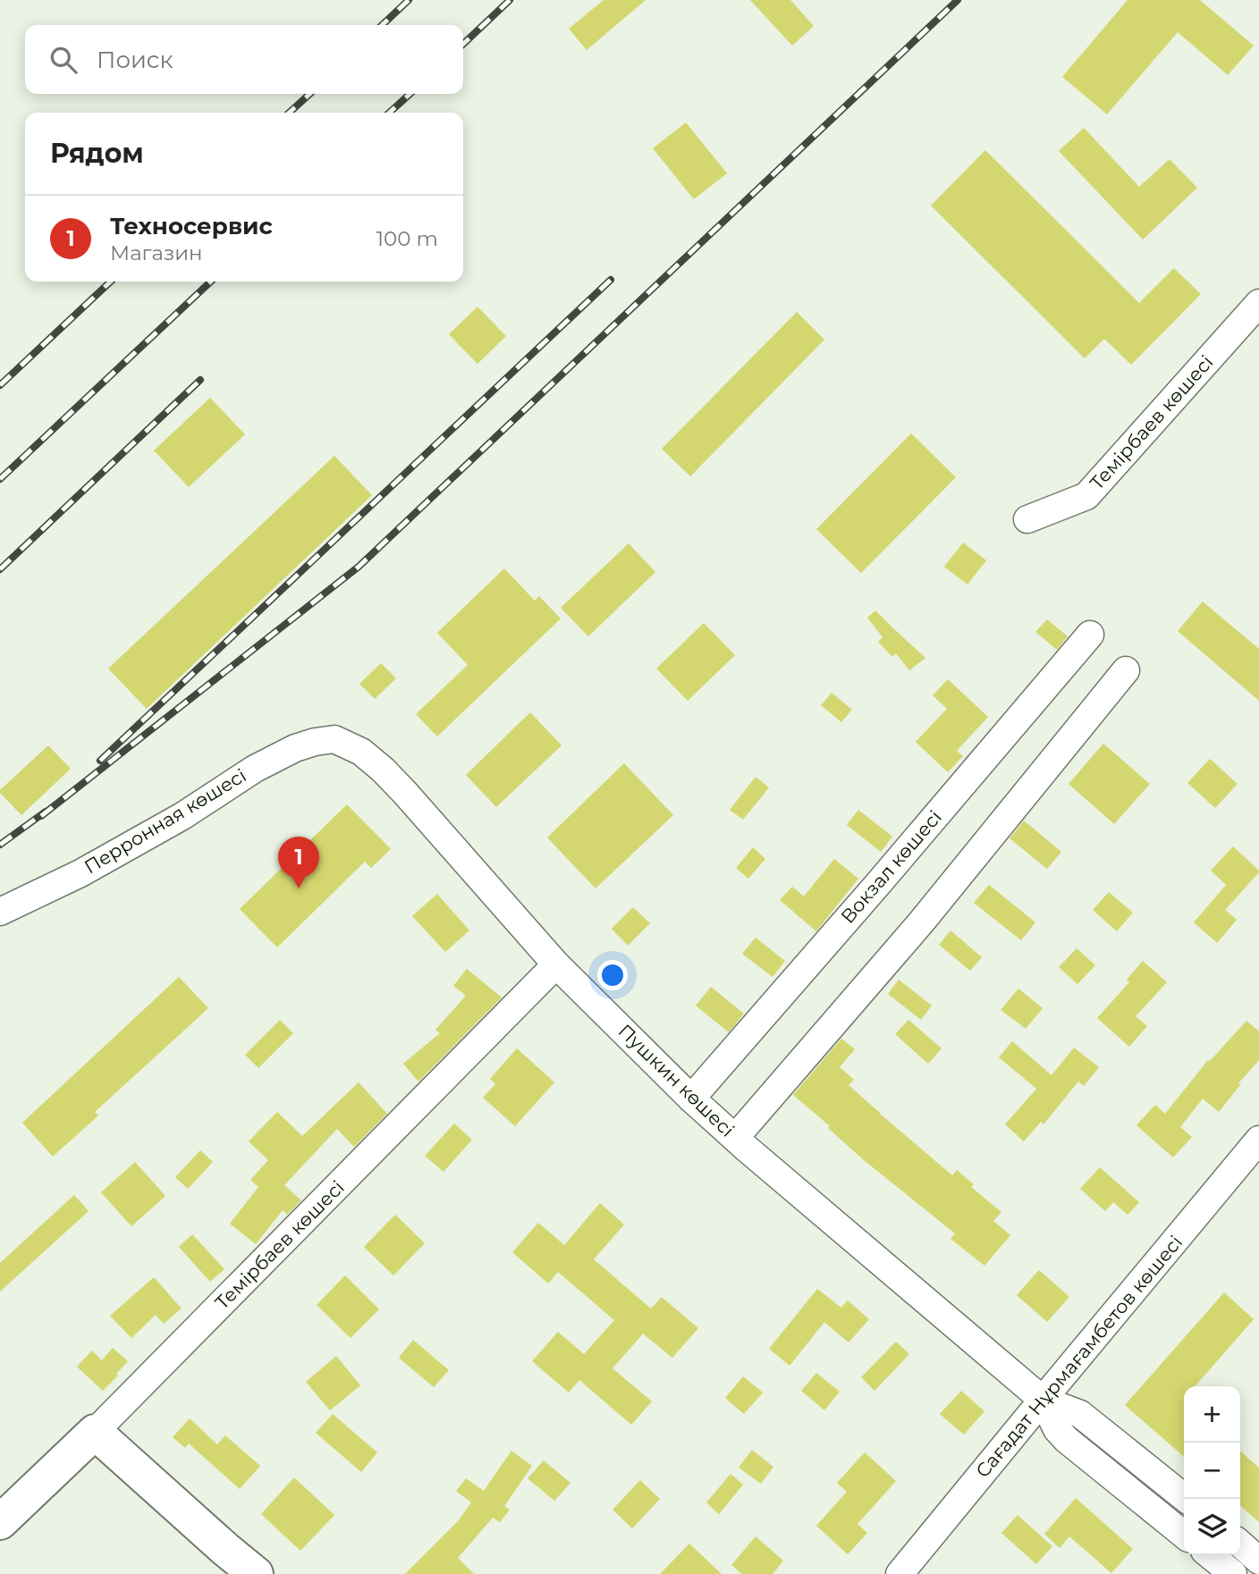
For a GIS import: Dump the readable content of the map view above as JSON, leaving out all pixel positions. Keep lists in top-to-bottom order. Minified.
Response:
{"streets":{"main road":["Темірбаев көшесі"],"street":["Перронная көшесі","Вокзал көшесі","Пушкин көшесі","Сағадат Нұрмағамбетов көшесі"]},"crossings":[["Темірбаев көшесі","Пушкин көшесі"],["Перронная көшесі","Пушкин көшесі"],["Вокзал көшесі","Пушкин көшесі"],["Пушкин көшесі","Сағадат Нұрмағамбетов көшесі"]],"page":{"search":"Поиск","heading":"Рядом","list":[{"mark":"1","name":"Техносервис","note":"Магазин","value":"100 m"}],"pins":"1","map_buttons":["+","−"]}}
